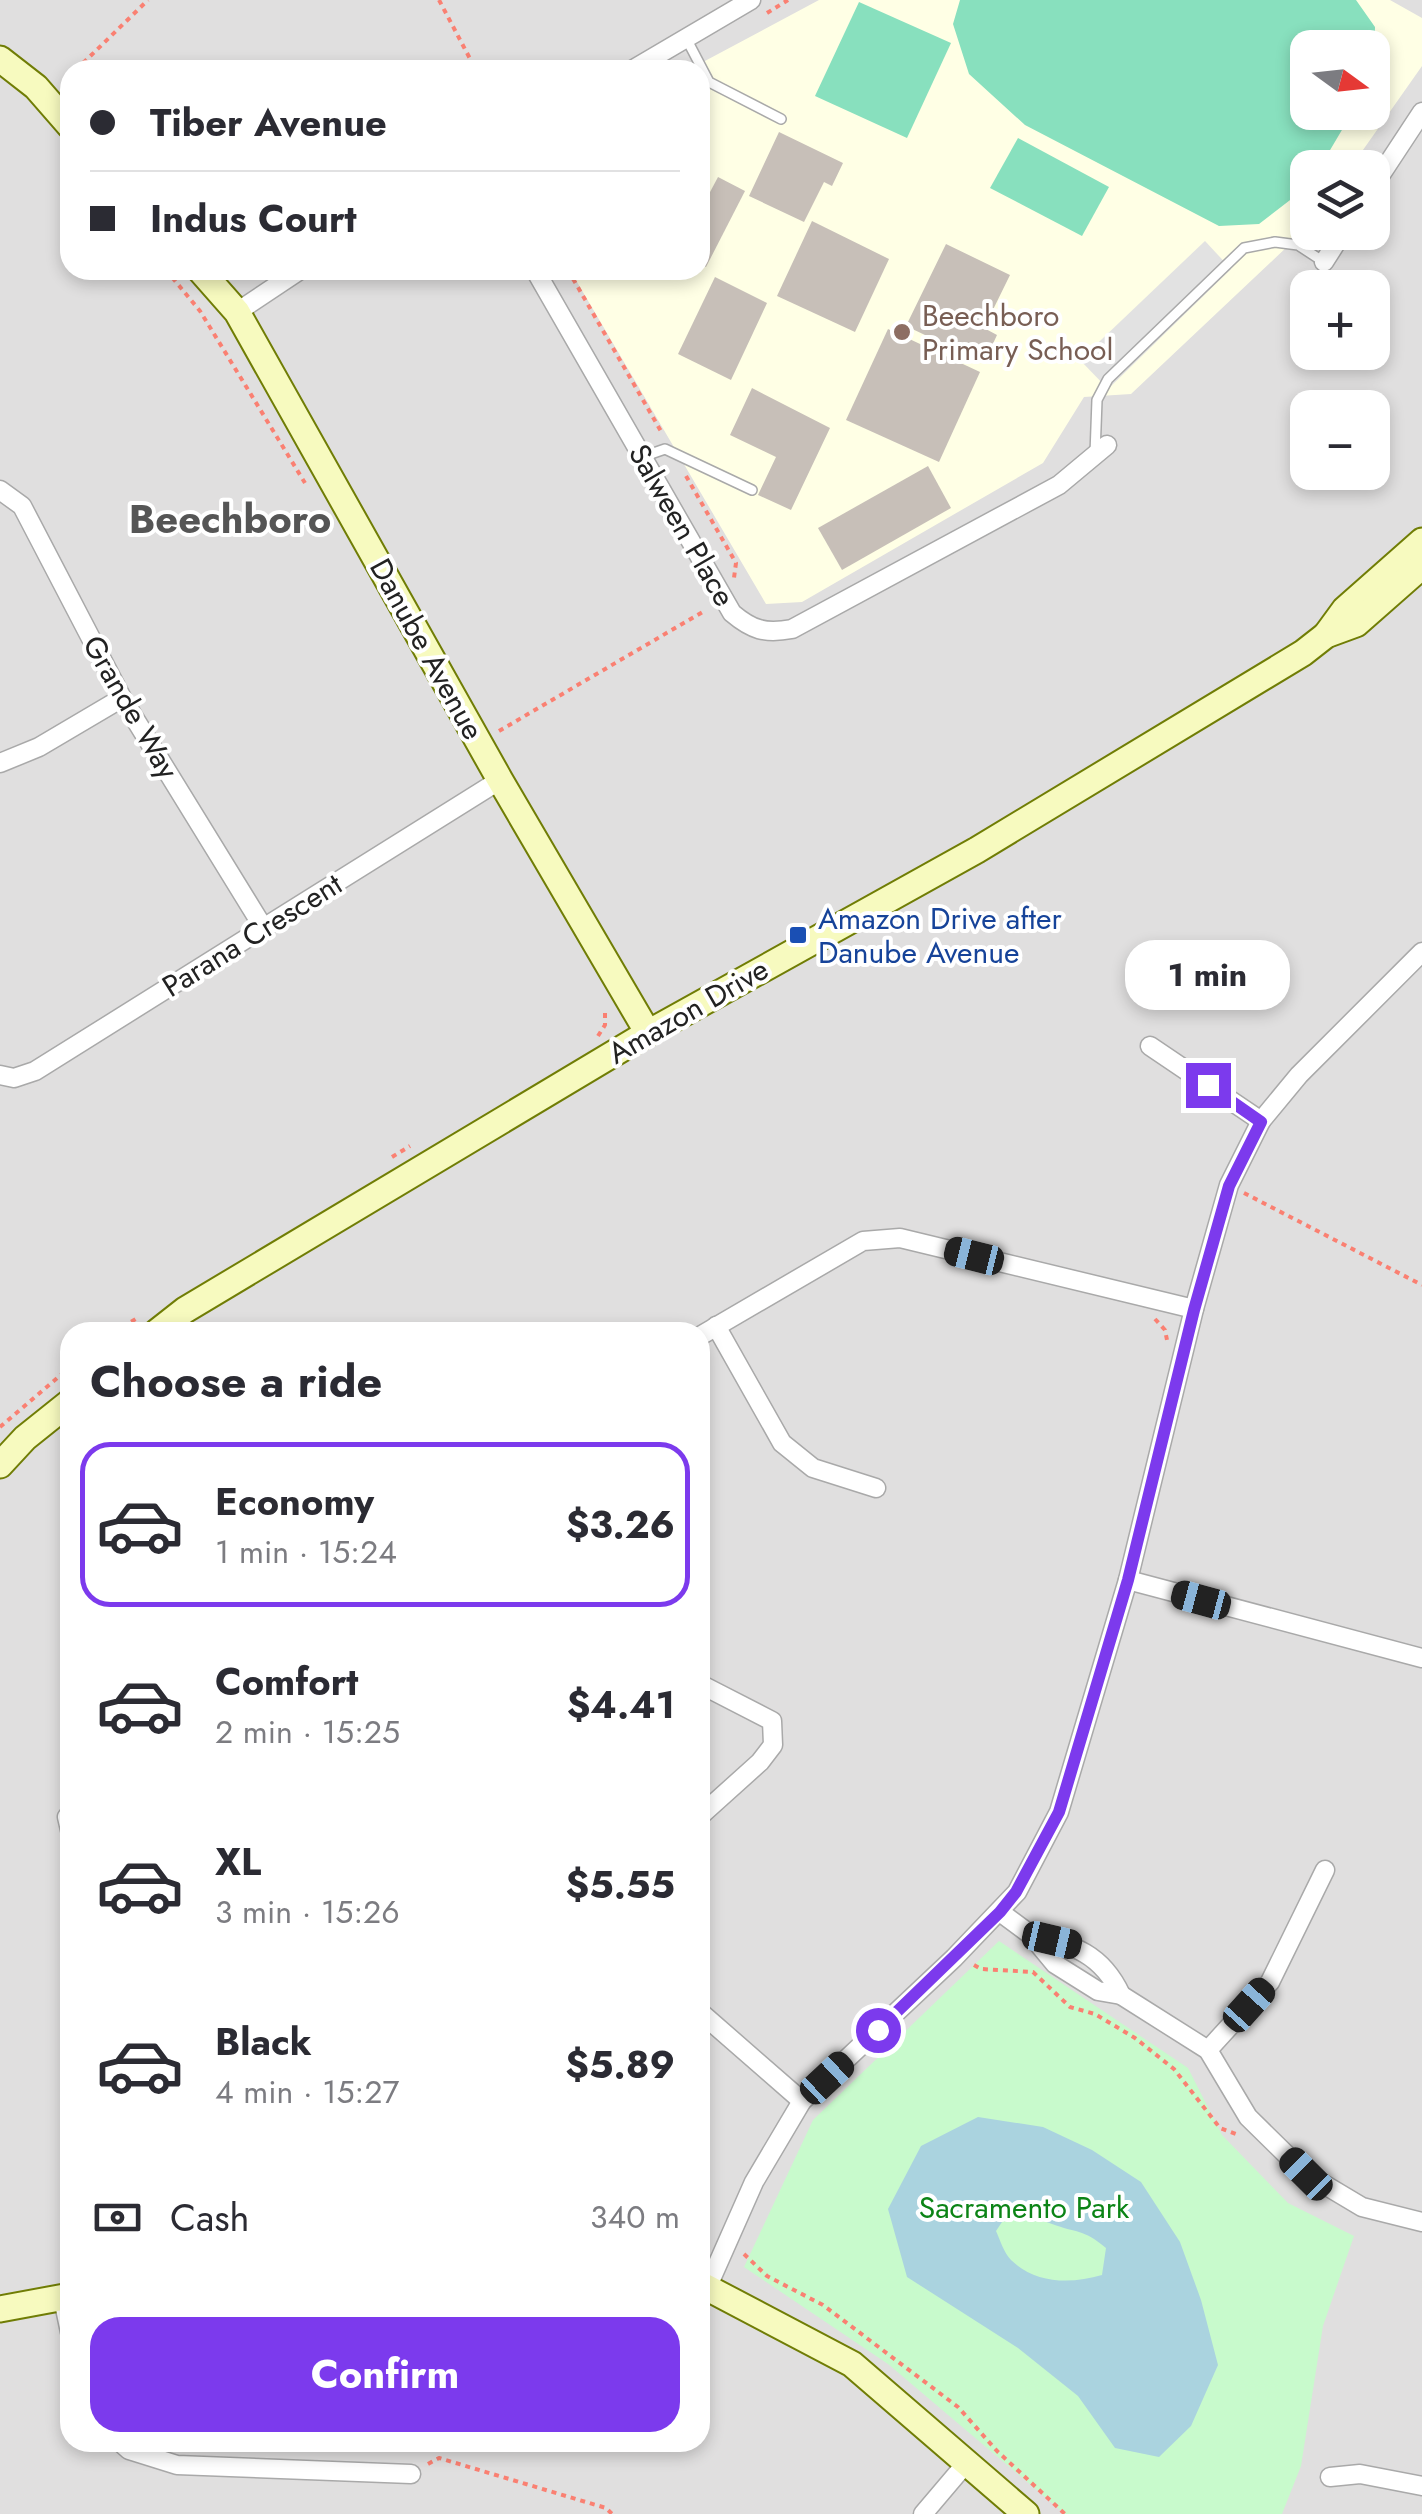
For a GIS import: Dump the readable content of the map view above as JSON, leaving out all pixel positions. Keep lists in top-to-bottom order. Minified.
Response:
{"streets":{"street":["Salween Place","Danube Avenue","Grande Way","Parana Crescent","Amazon Drive"]},"crossings":[["Danube Avenue","Parana Crescent"],["Danube Avenue","Amazon Drive"],["Grande Way","Parana Crescent"]],"districts":["Beechboro"],"parks":["Sacramento Park"],"places":{"other":["Beechboro Primary School"],"transit":["Amazon Drive after Danube Avenue"]},"north":"right","page":{"map_buttons":["+","−"],"banner":["Tiber Avenue","Indus Court"],"bubble":"1 min","heading":"Choose a ride","list":[{"name":"Economy","note":"1 min · 15:24","value":"$3.26"},{"name":"Comfort","note":"2 min · 15:25","value":"$4.41"},{"name":"XL","note":"3 min · 15:26","value":"$5.55"},{"name":"Black","note":"4 min · 15:27","value":"$5.89"}],"pay":["Cash","340 m"],"buttons":"Confirm"}}
